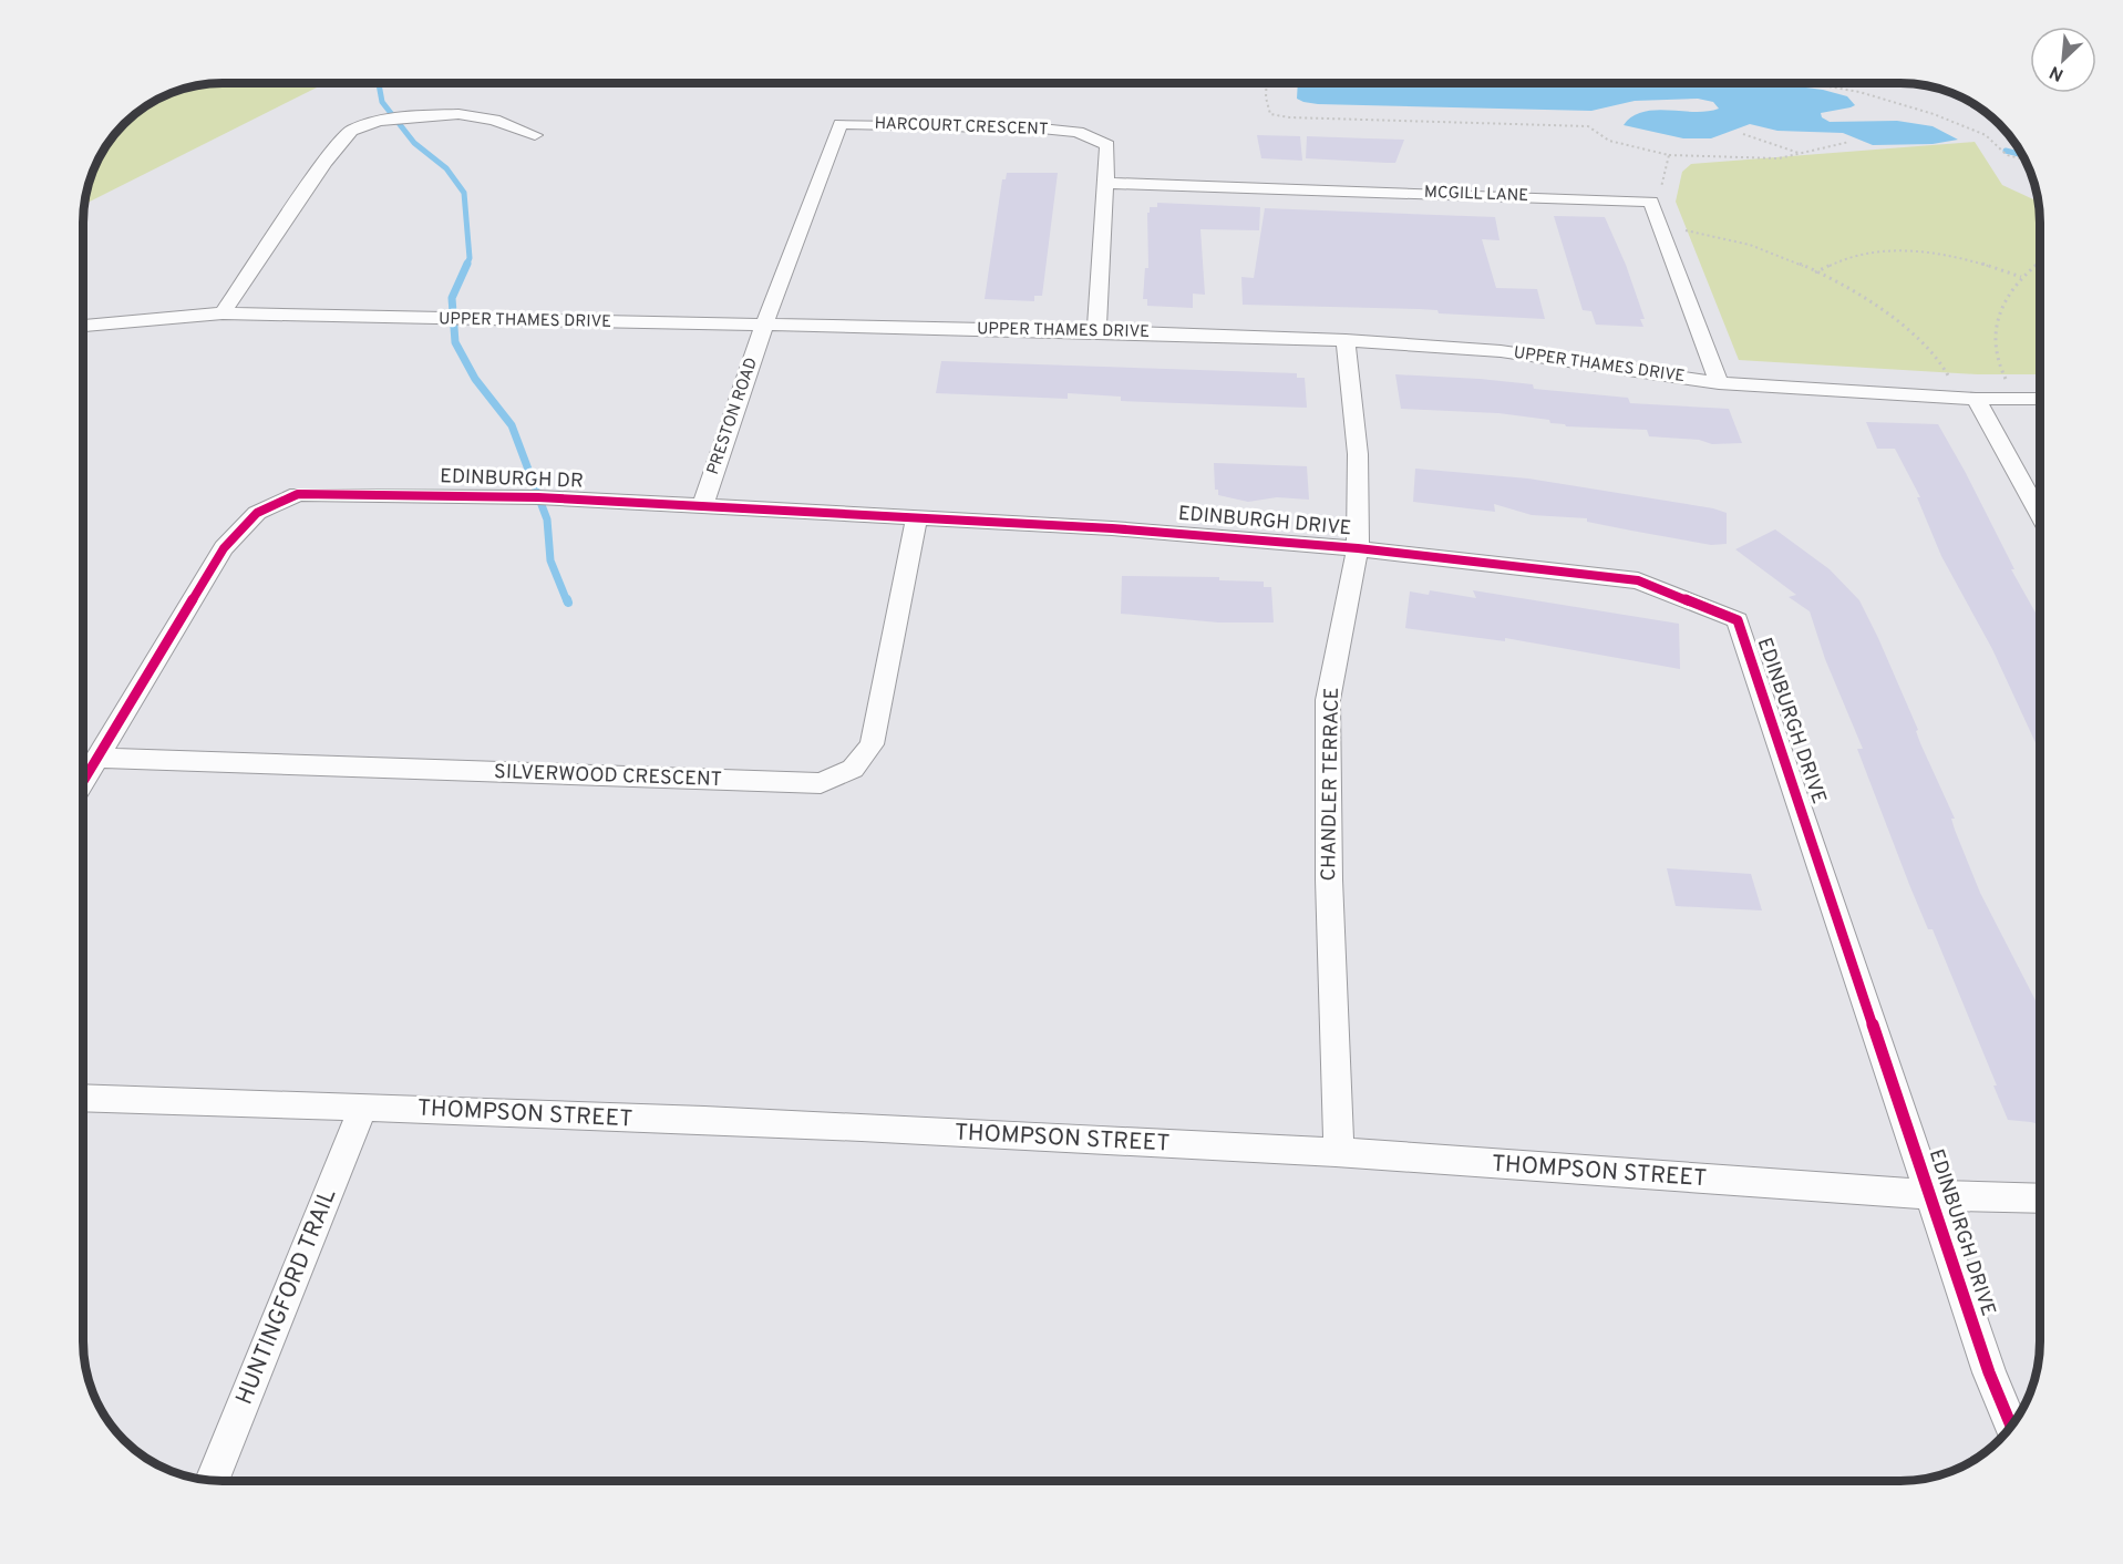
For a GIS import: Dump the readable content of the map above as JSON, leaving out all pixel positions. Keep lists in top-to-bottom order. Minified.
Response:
{"streets":{"street":["HARCOURT CRESCENT","MCGILL LANE","UPPER THAMES DRIVE","PRESTON ROAD","EDINBURGH DR","EDINBURGH DRIVE","SILVERWOOD CRESCENT","CHANDLER TERRACE","THOMPSON STREET","HUNTINGFORD TRAIL"]},"crossings":[["HARCOURT CRESCENT","MCGILL LANE"],["HARCOURT CRESCENT","UPPER THAMES DRIVE"],["HARCOURT CRESCENT","PRESTON ROAD"],["UPPER THAMES DRIVE","PRESTON ROAD"],["UPPER THAMES DRIVE","CHANDLER TERRACE"],["PRESTON ROAD","EDINBURGH DR"],["EDINBURGH DR","EDINBURGH DRIVE"],["EDINBURGH DR","SILVERWOOD CRESCENT"],["EDINBURGH DRIVE","CHANDLER TERRACE"],["EDINBURGH DRIVE","THOMPSON STREET"],["CHANDLER TERRACE","THOMPSON STREET"],["THOMPSON STREET","HUNTINGFORD TRAIL"]],"north":"bottom left"}
